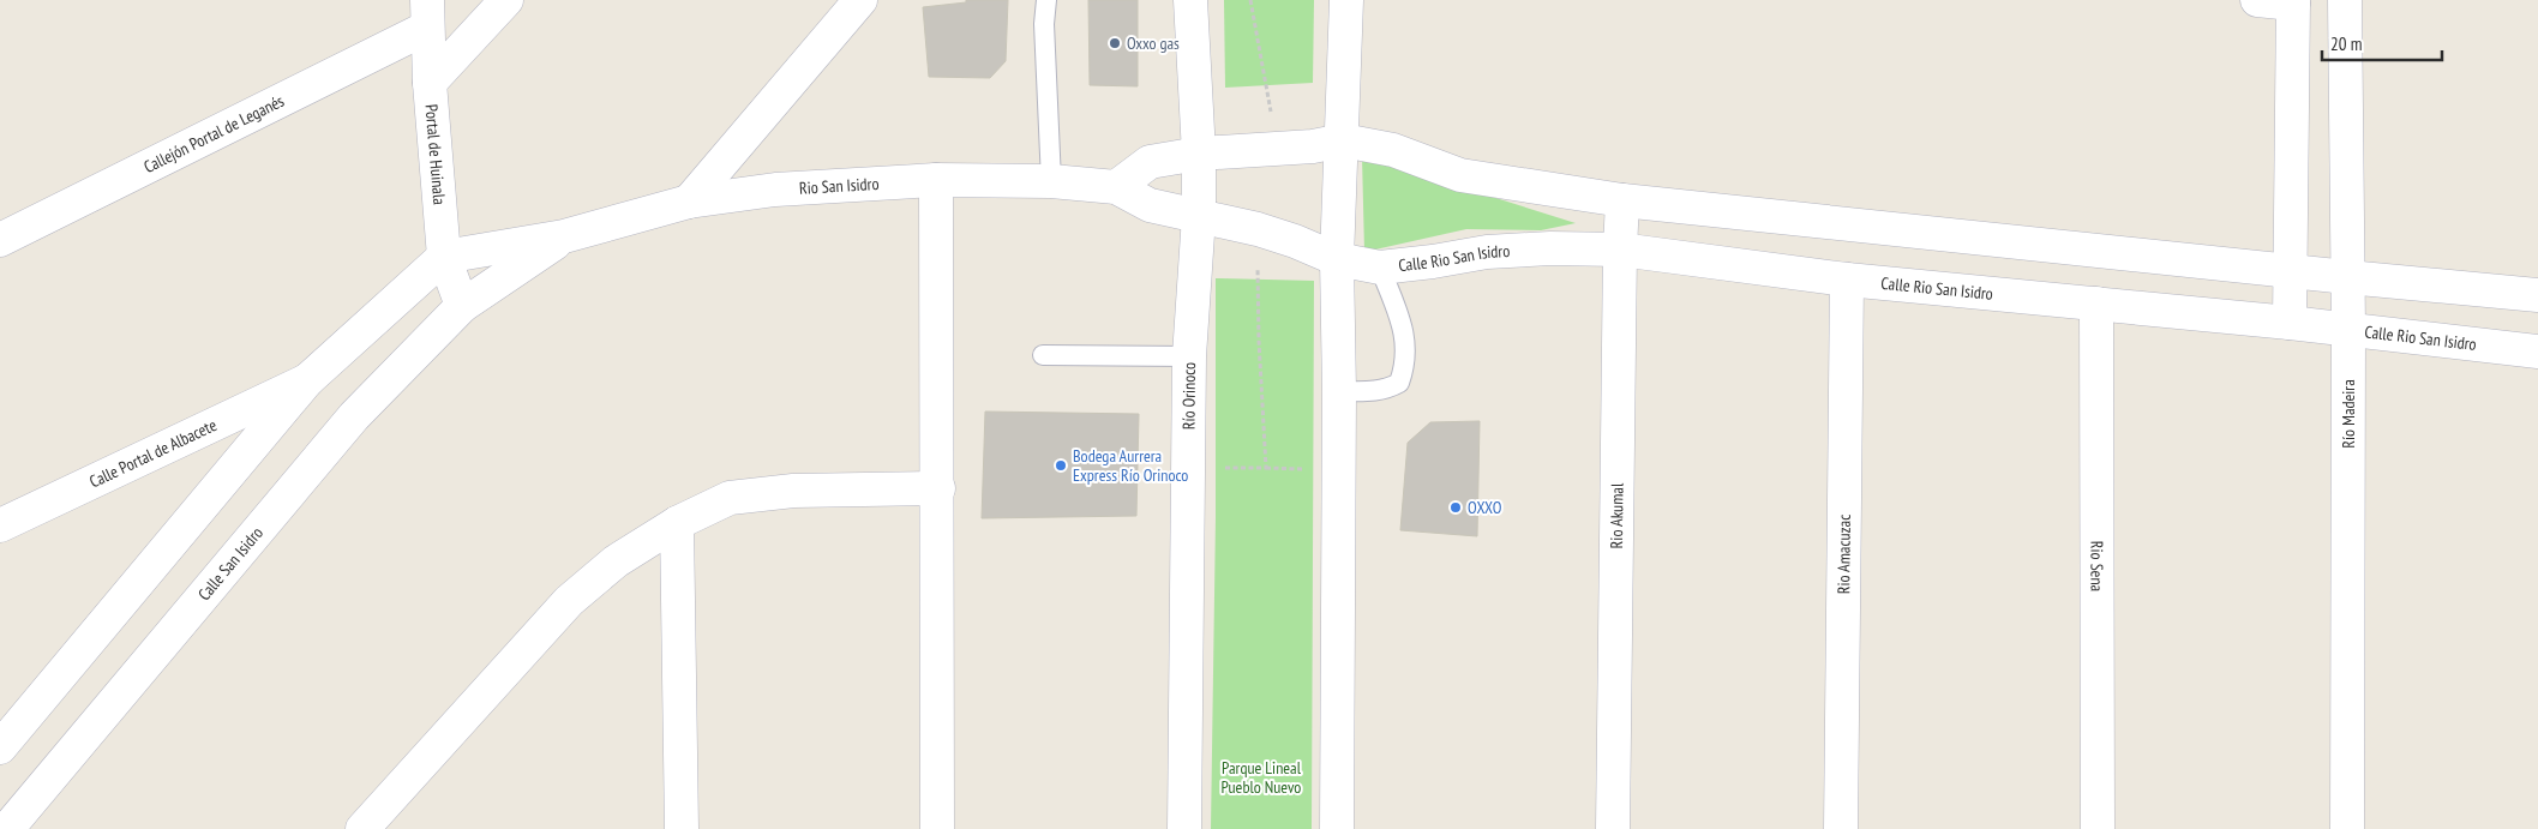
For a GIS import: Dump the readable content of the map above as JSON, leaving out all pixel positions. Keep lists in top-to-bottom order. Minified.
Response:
{"streets":{"street":["Callejón Portal de Leganés","Portal de Huinala","Rio San Isidro","Calle Rio San Isidro","Río Orinoco","Río Madeira","Calle Portal de Albacete","Rio Akumal","Rio Amacuzac","Calle San Isidro","Rio Sena"]},"crossings":[["Callejón Portal de Leganés","Portal de Huinala"],["Portal de Huinala","Rio San Isidro"],["Portal de Huinala","Calle San Isidro"],["Rio San Isidro","Calle Rio San Isidro"],["Rio San Isidro","Río Orinoco"],["Rio San Isidro","Calle San Isidro"],["Calle Rio San Isidro","Río Madeira"],["Calle Rio San Isidro","Rio Akumal"],["Calle Rio San Isidro","Rio Amacuzac"],["Calle Rio San Isidro","Rio Sena"]],"parks":["Parque Lineal Pueblo Nuevo"],"places":["Oxxo gas","Bodega Aurrera Express Río Orinoco","OXXO"],"scale_bar":"20 m"}
